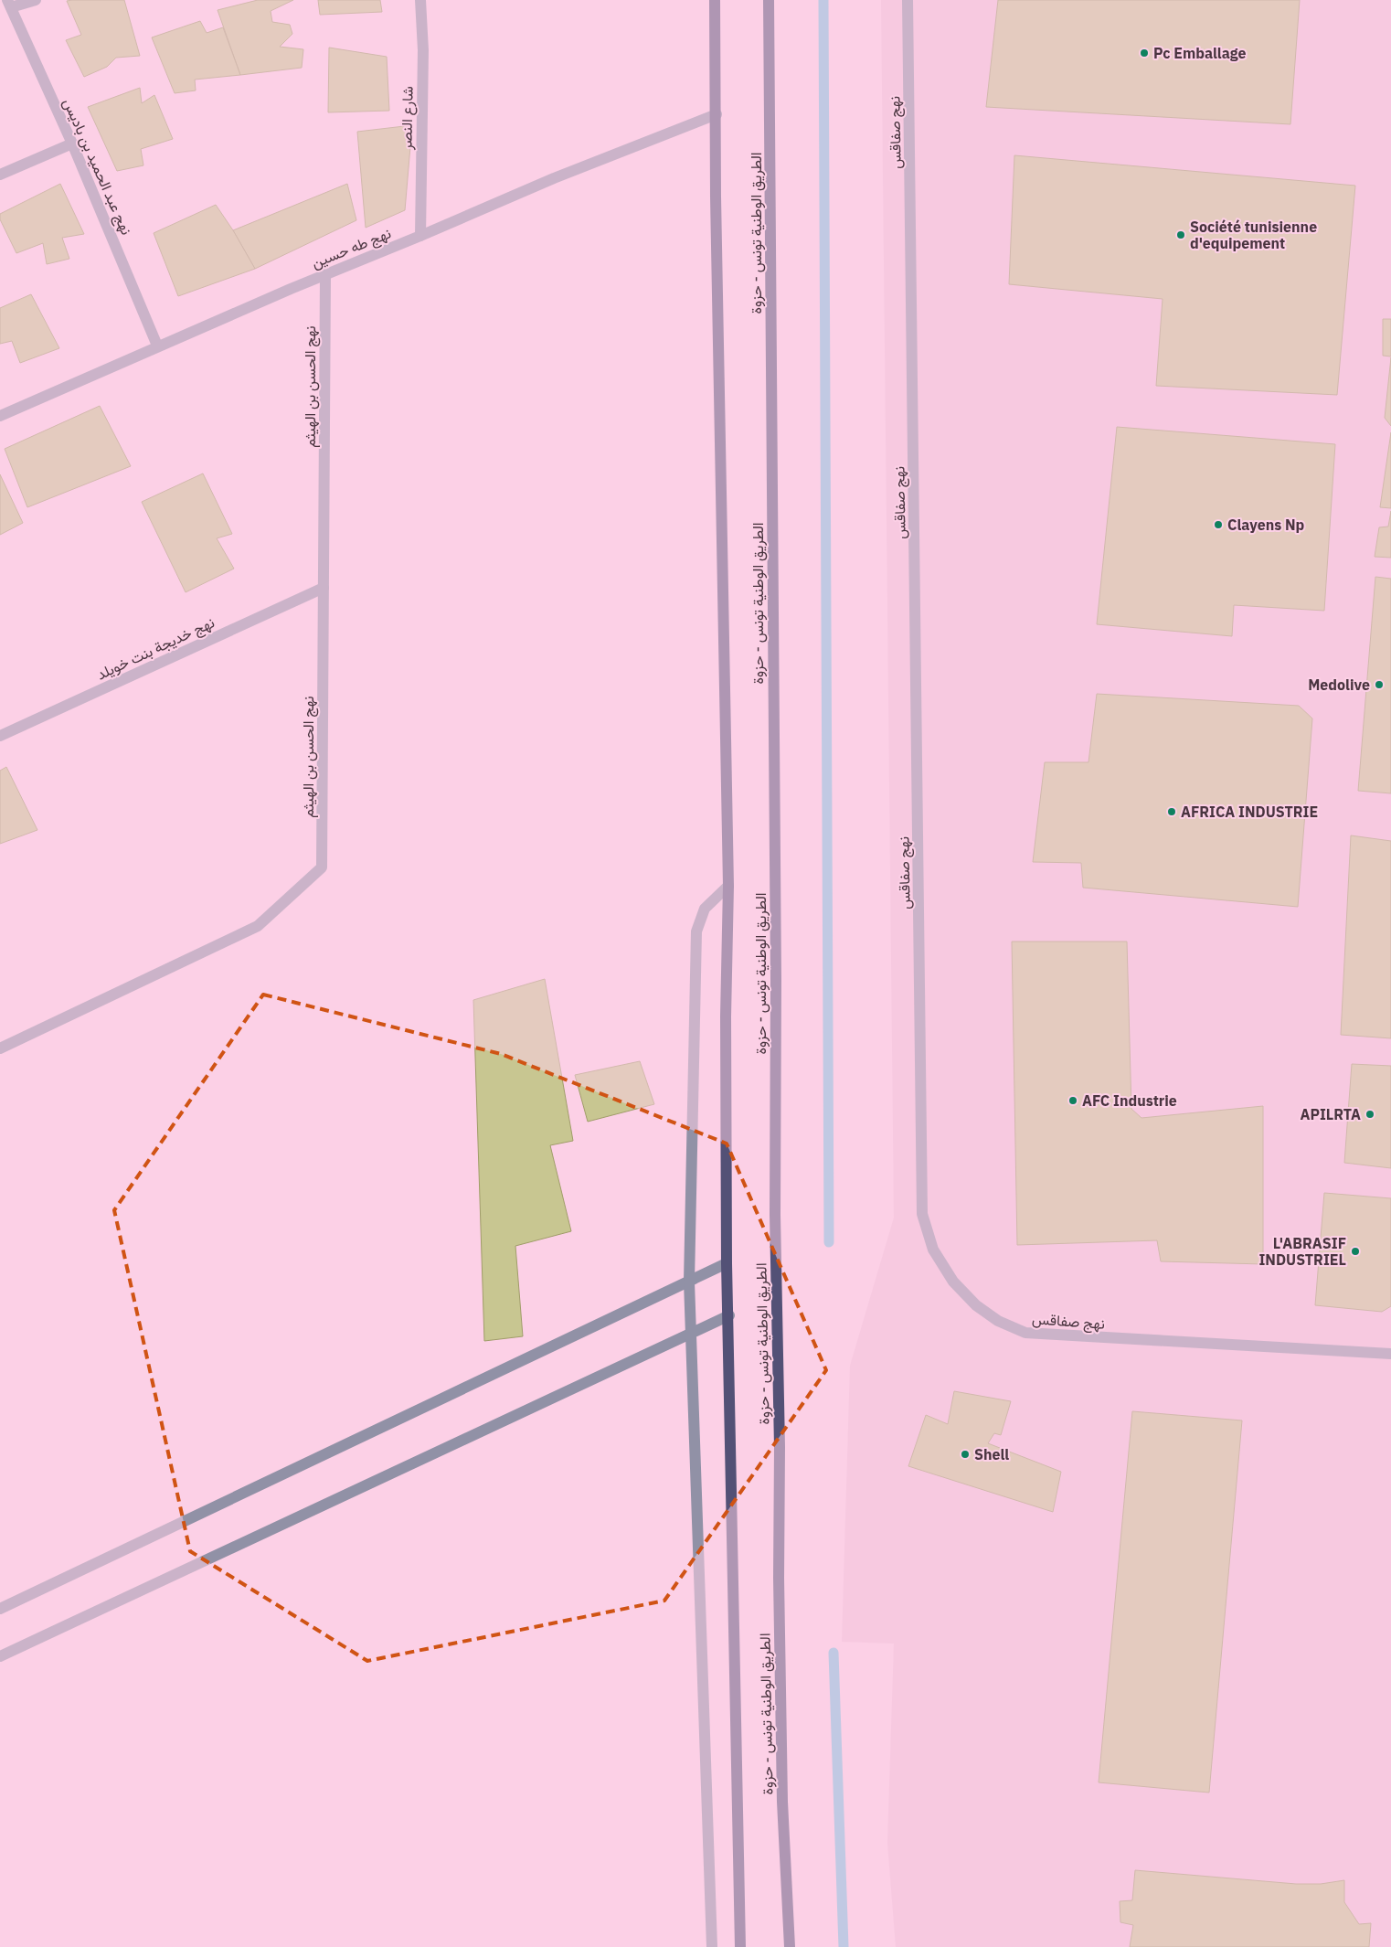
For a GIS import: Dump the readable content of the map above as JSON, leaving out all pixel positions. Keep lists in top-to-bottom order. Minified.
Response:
{"streets":{"main road":["الطريق الوطنية تونس - حزوة"],"street":["شارع النصر","نهج صفاقس","نهج عبد الحميد بن باديس","نهج طه حسين","نهج الحسن بن الهيثم","نهج خديجة بنت خويلد"]},"crossings":[["شارع النصر","نهج طه حسين"],["نهج عبد الحميد بن باديس","نهج طه حسين"],["الطريق الوطنية تونس - حزوة","نهج طه حسين"],["نهج طه حسين","نهج الحسن بن الهيثم"],["نهج الحسن بن الهيثم","نهج خديجة بنت خويلد"]],"places":["Pc Emballage","Société tunisienne d'equipement","Clayens Np","Medolive","AFRICA INDUSTRIE","AFC Industrie","APILRTA","L'ABRASIF INDUSTRIEL","Shell"]}
